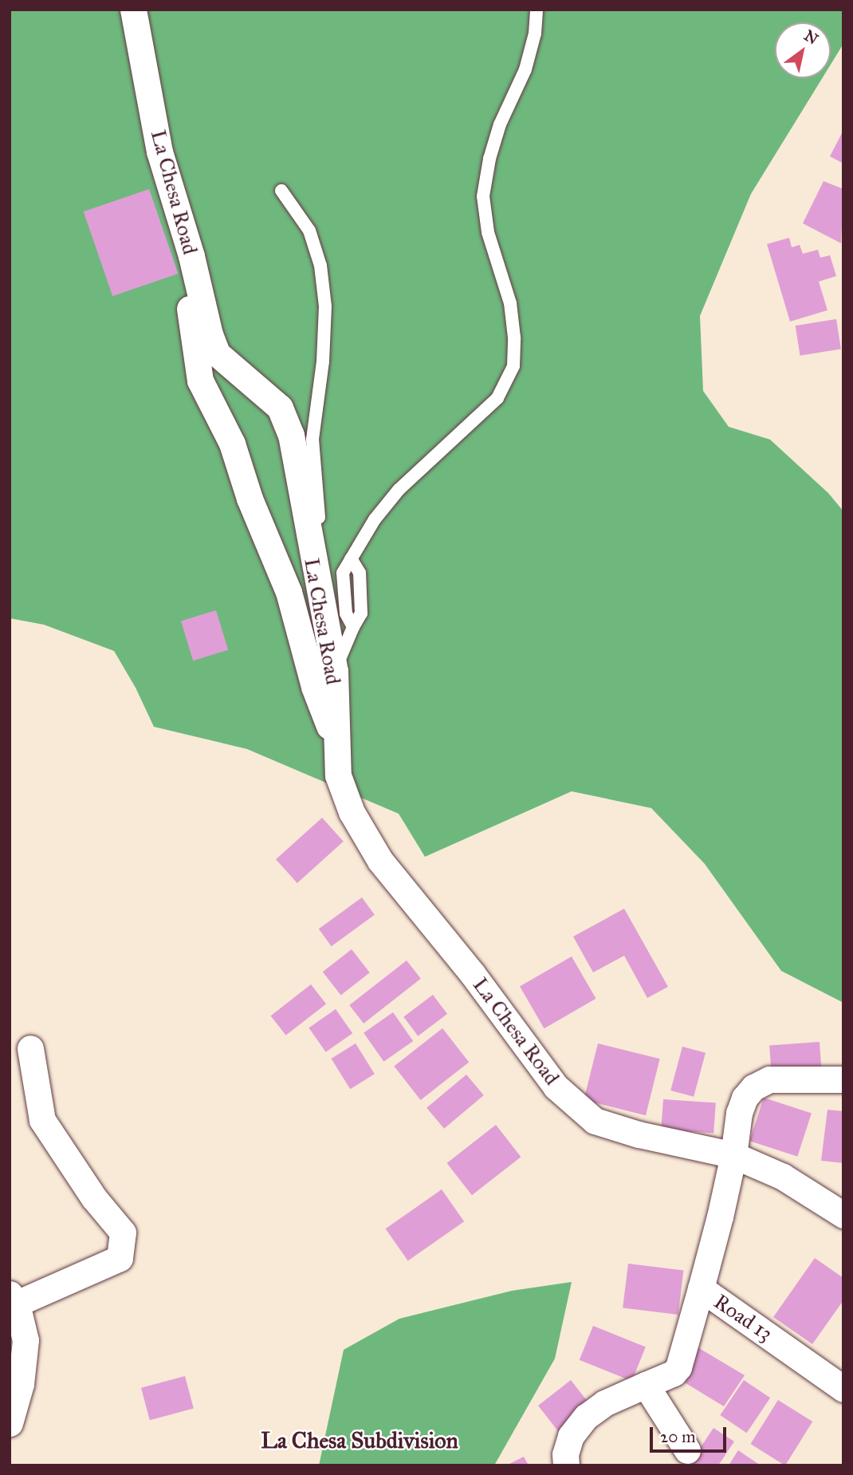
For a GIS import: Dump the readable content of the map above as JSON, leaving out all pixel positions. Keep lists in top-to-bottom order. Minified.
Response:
{"streets":{"street":["La Chesa Road","Road 13"]},"crossings":[["La Chesa Road","Road 13"]],"districts":["La Chesa Subdivision"],"scale_bar":"20 m","north":"top right"}
